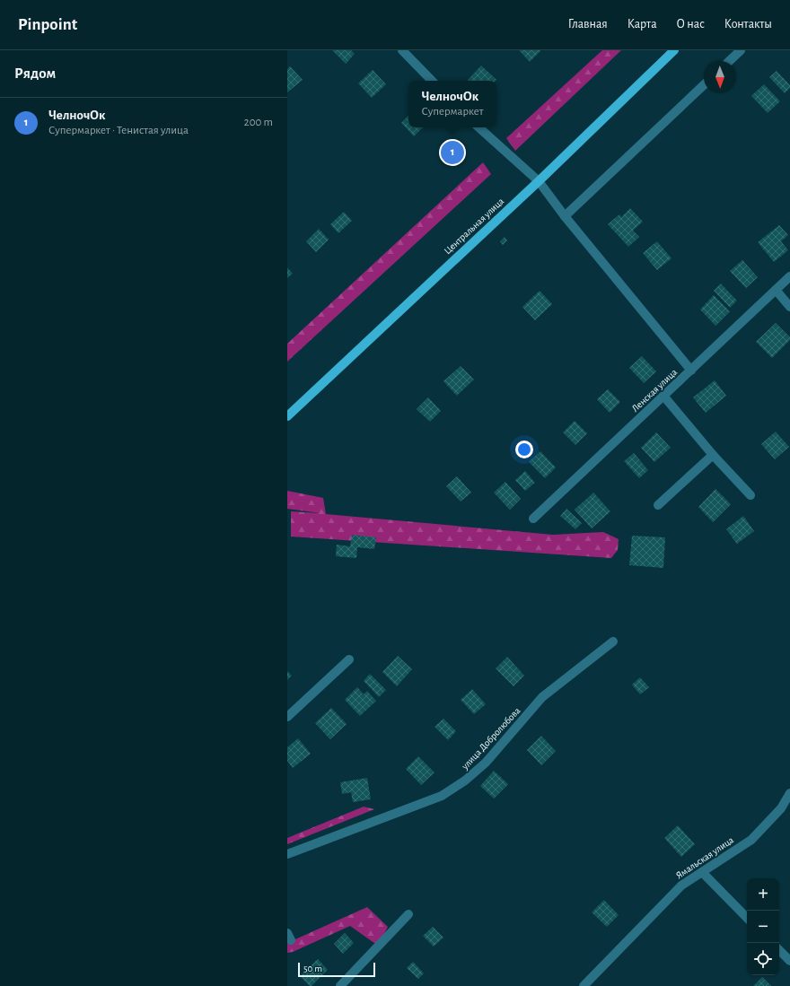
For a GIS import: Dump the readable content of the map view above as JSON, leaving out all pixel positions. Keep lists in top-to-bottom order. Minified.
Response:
{"streets":{"main road":["Центральная улица"],"street":["Ленская улица","улица Добролюбова","Ямальская улица"]},"scale_bar":"50 m","north":"bottom","page":{"header":"Pinpoint","nav":["Главная","Карта","О нас","Контакты"],"heading":"Рядом","popup":["ЧелночОк","Супермаркет"],"list":[{"mark":"1","name":"ЧелночОк","note":"Супермаркет · Тенистая улица","value":"200 m"}],"pins":"1","map_buttons":["+","−"],"scale":"50 m"}}
